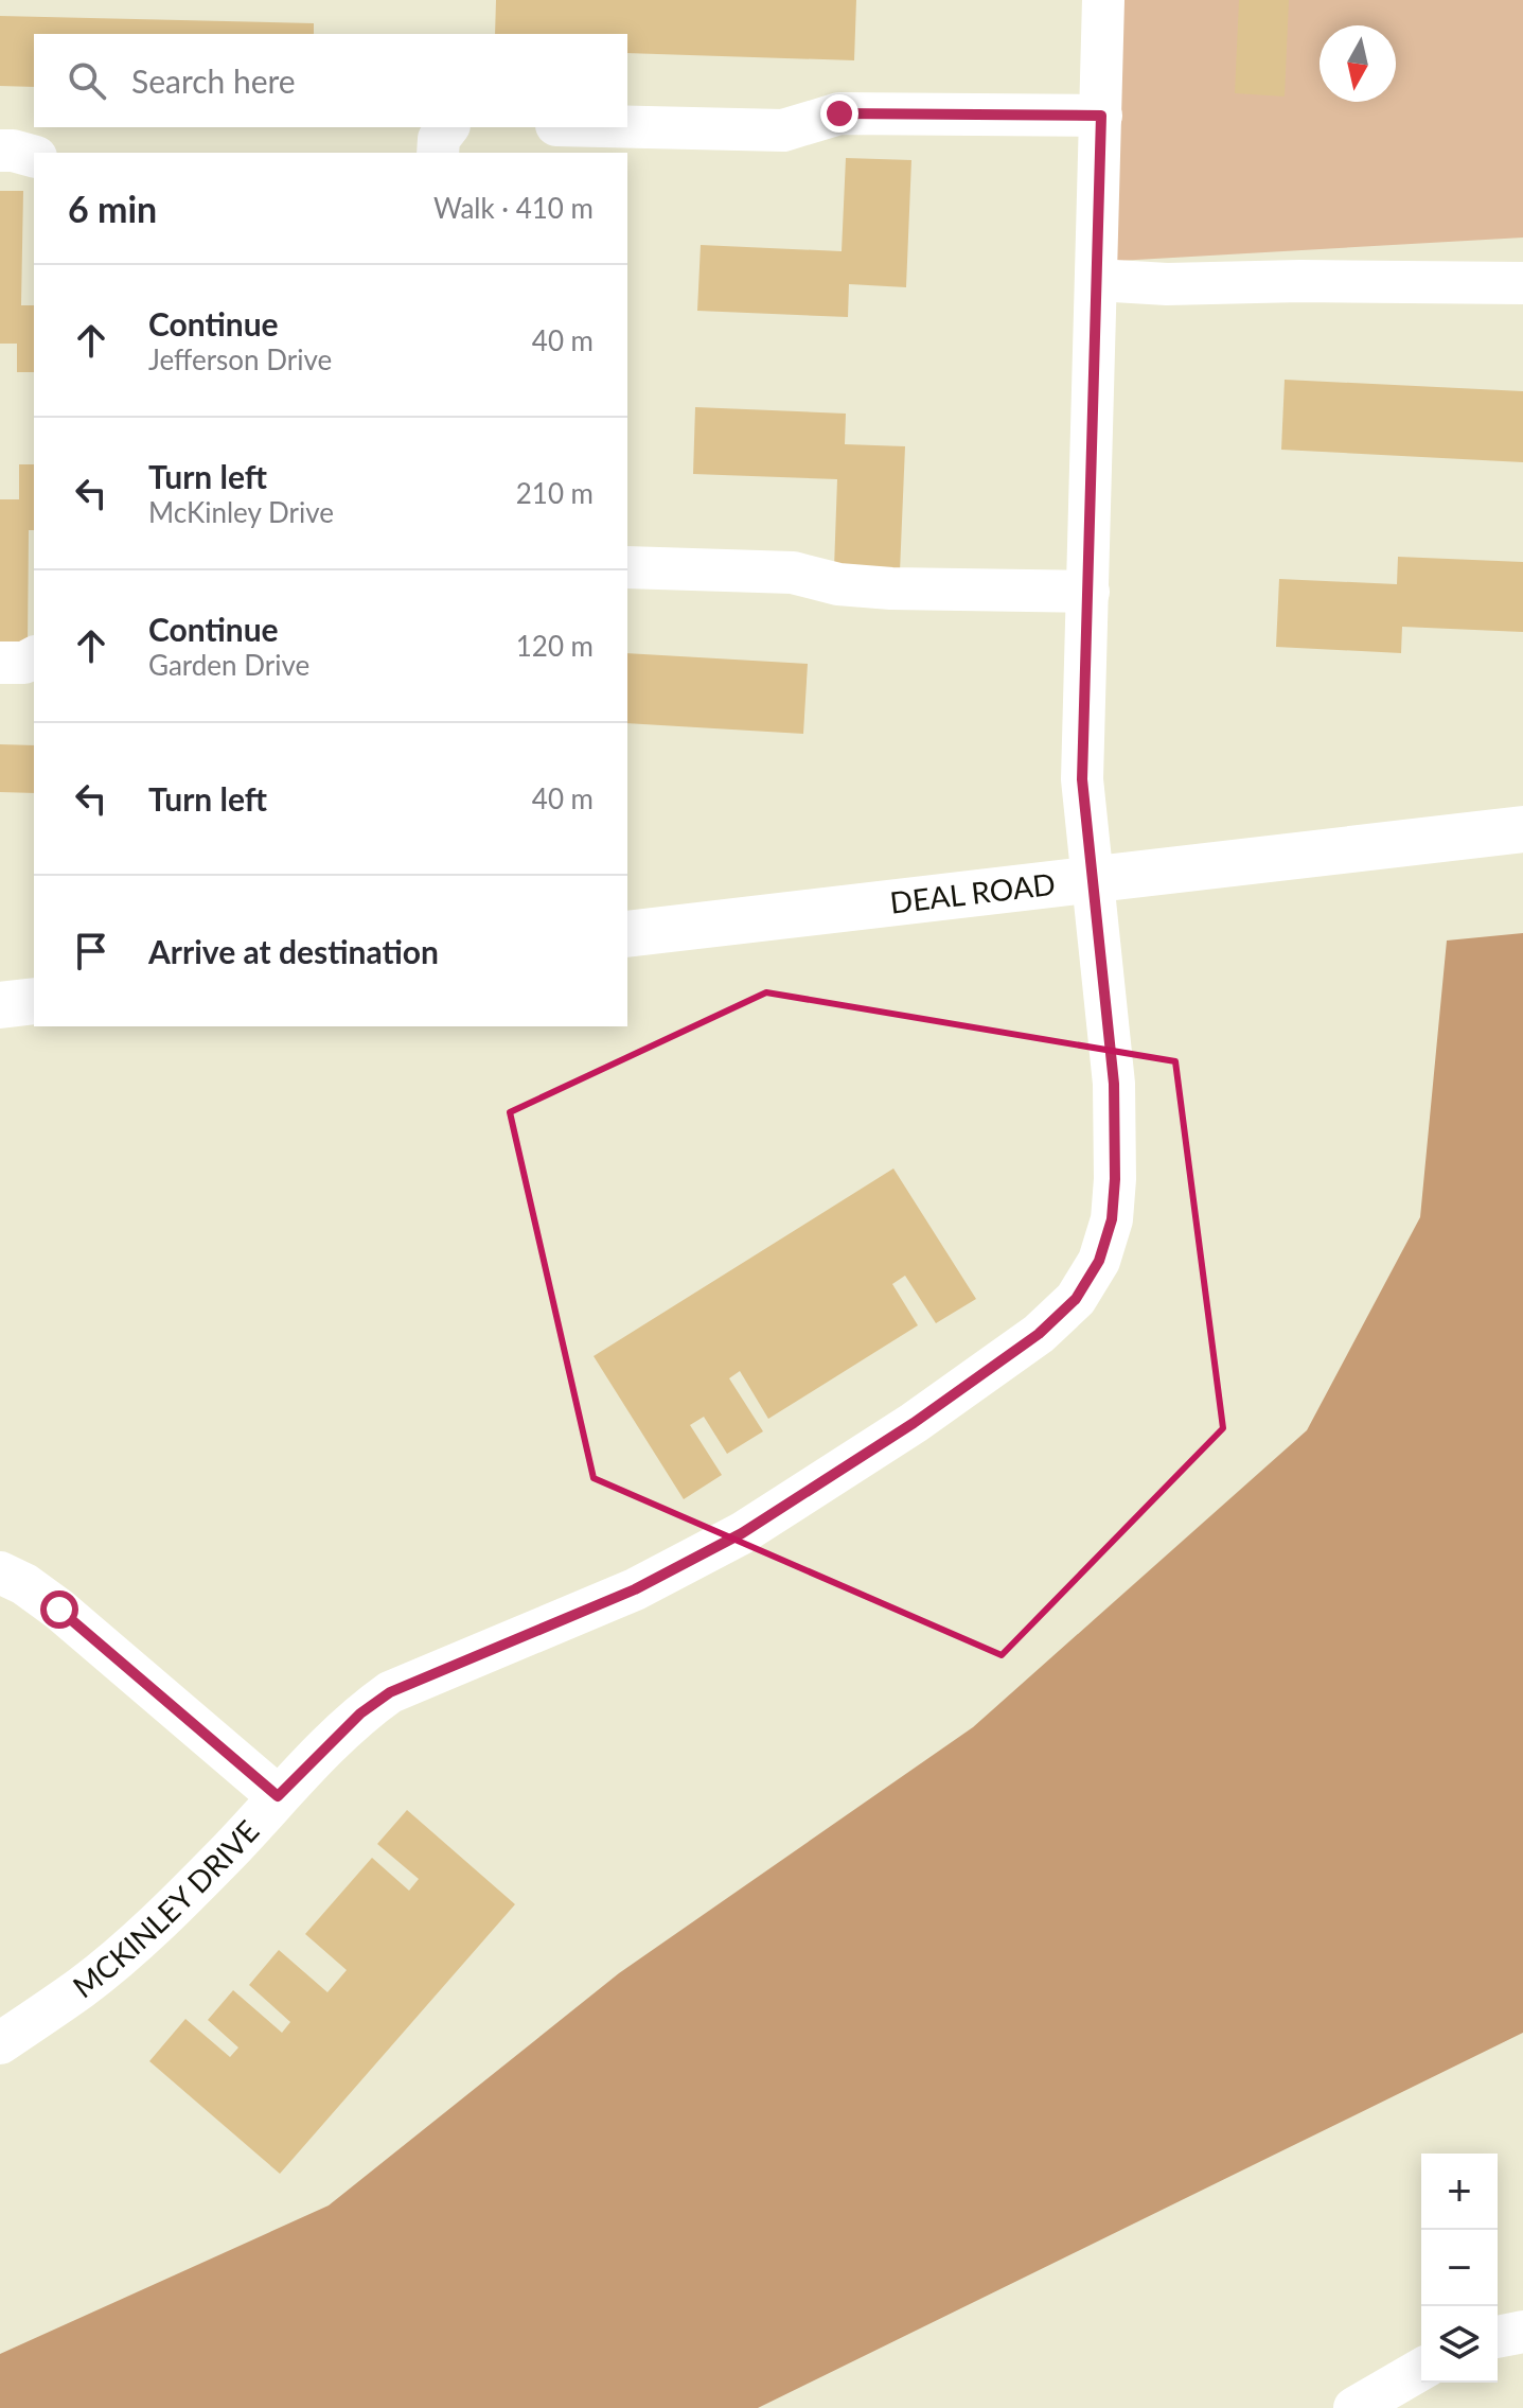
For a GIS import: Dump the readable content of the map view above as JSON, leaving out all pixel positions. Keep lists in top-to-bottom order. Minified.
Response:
{"streets":{"street":["DEAL ROAD","MCKINLEY DRIVE"]},"crossings":[["DEAL ROAD","MCKINLEY DRIVE"]],"north":"bottom","page":{"search":"Search here","heading":["6 min","Walk · 410 m"],"list":[["Continue","Jefferson Drive","40 m"],["Turn left","McKinley Drive","210 m"],["Continue","Garden Drive","120 m"],["Turn left","40 m"],"Arrive at destination"],"map_buttons":["+","−"]}}
